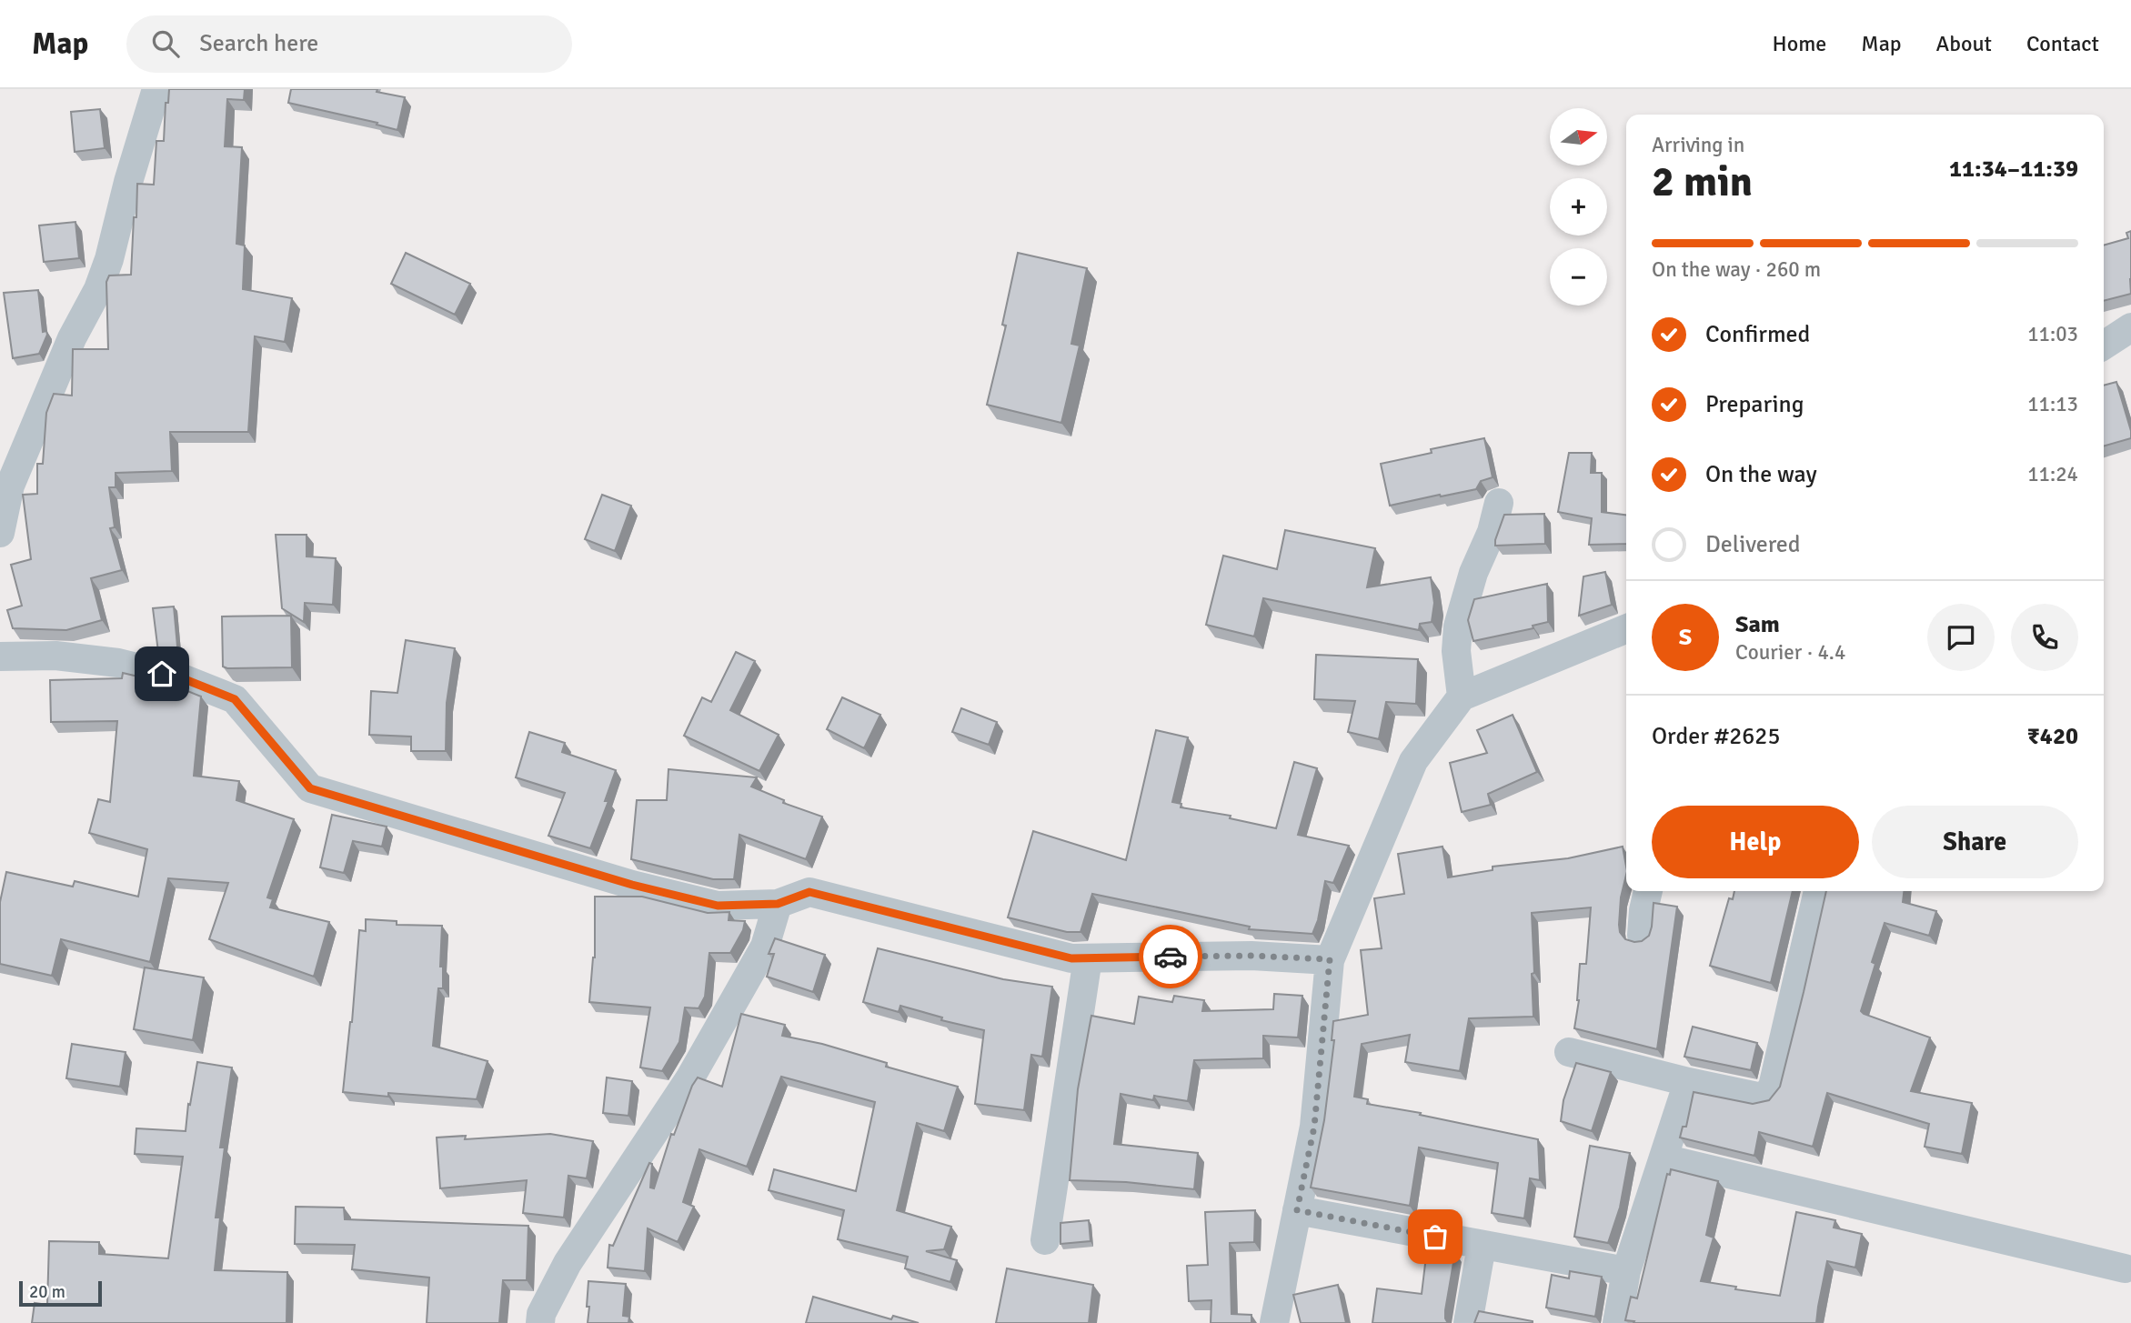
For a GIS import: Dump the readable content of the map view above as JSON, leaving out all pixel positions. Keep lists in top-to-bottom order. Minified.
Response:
{"scale_bar":"20 m","north":"right","page":{"header":"Map","search":"Search here","nav":["Home","Map","About","Contact"],"map_buttons":["+","−"],"heading":["2 min","Arriving in","11:34–11:39"],"panel":["Sam","Courier · 4.4","Order #2625","₹420"],"bar":"On the way · 260 m","list":[["Confirmed","11:03"],["Preparing","11:13"],["On the way","11:24"],"Delivered"],"round":"S","buttons":["Help","Share"],"scale":"20 m"}}
